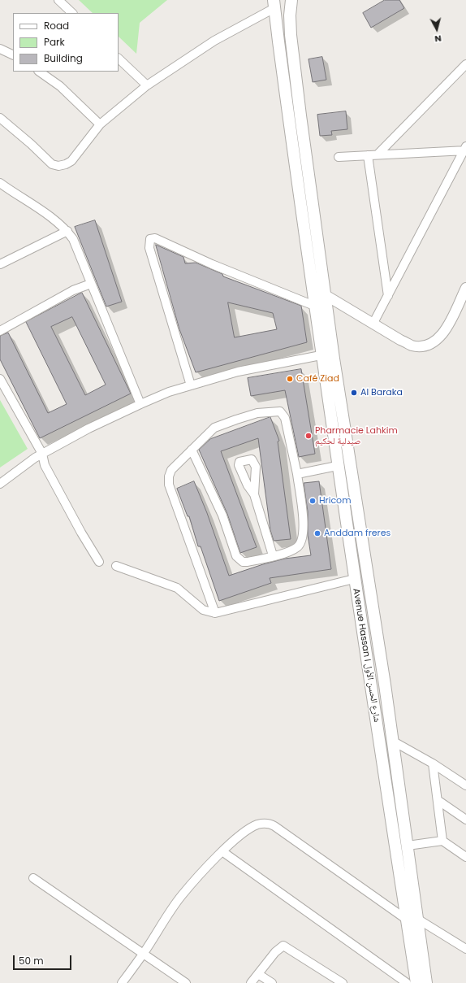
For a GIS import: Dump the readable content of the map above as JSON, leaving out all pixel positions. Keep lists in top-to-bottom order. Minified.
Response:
{"streets":{"main road":["Avenue Hassan I شارع الحسن الأول"]},"places":["Café Ziad","Al Baraka","Pharmacie Lahkim صيدلية لحكيم","Hricom","Anddam freres"],"legend":["Road","Park","Building"],"scale_bar":"50 m","north":"bottom"}
